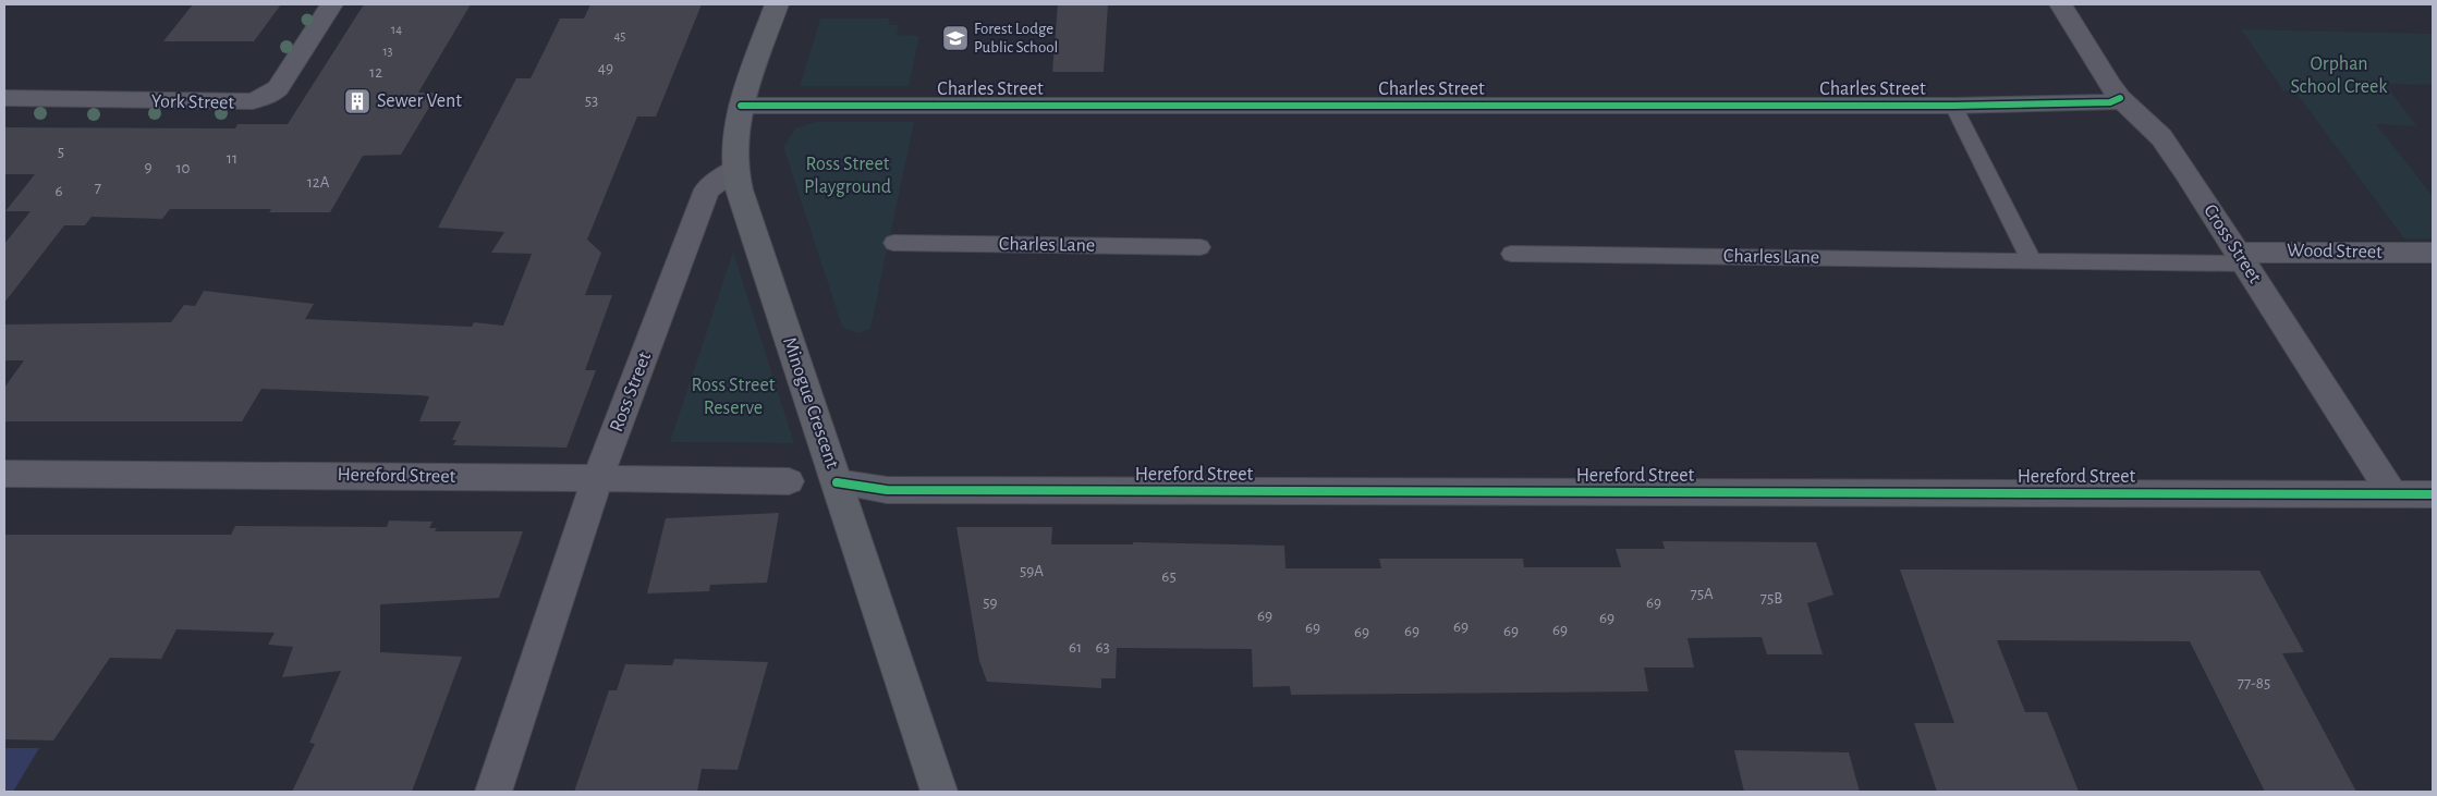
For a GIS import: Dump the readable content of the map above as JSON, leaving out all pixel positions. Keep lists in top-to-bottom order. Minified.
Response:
{"streets":{"main road":["Minogue Crescent"],"street":["Charles Street","York Street","Cross Street","Wood Street","Ross Street","Hereford Street"],"lane":["Charles Lane"]},"crossings":[["Charles Street","Cross Street"],["Cross Street","Charles Lane"],["Cross Street","Wood Street"],["Cross Street","Hereford Street"],["Charles Lane","Wood Street"],["Ross Street","Minogue Crescent"],["Ross Street","Hereford Street"],["Minogue Crescent","Hereford Street"]],"parks":["Orphan School Creek","Ross Street Playground","Ross Street Reserve"],"places":{"school or university":["Forest Lodge Public School"],"building":["Sewer Vent"]},"house_numbers":["14","45","13","49","12","53","5","11","9","10","12A","7","6","59A","65","75A","75B","59","69","69","69","69","69","69","69","69","69","61","63","77-85"]}
